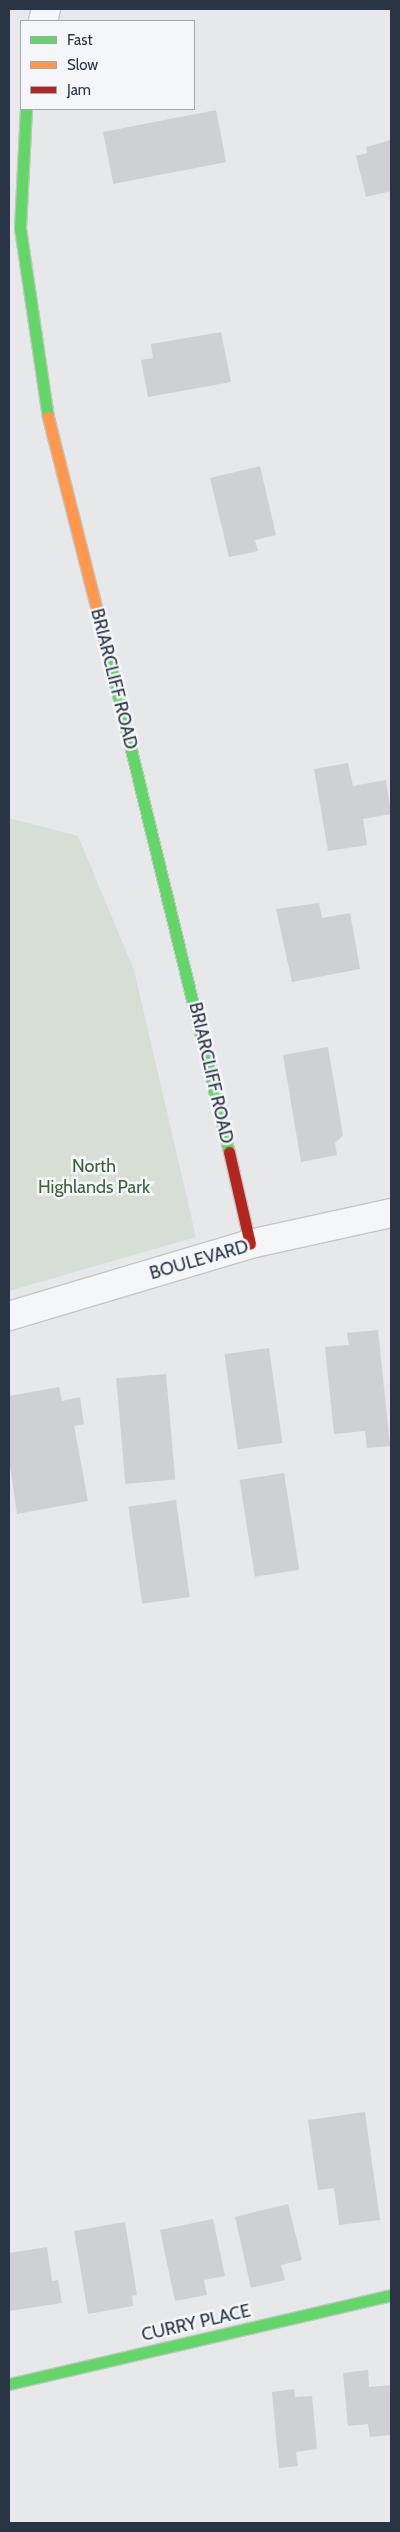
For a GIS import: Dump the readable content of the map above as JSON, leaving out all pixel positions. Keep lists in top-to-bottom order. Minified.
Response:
{"streets":{"street":["BRIARCLIFF ROAD","BOULEVARD","CURRY PLACE"]},"crossings":[["BRIARCLIFF ROAD","BOULEVARD"]],"parks":["North Highlands Park"],"legend":["Fast","Slow","Jam"]}
